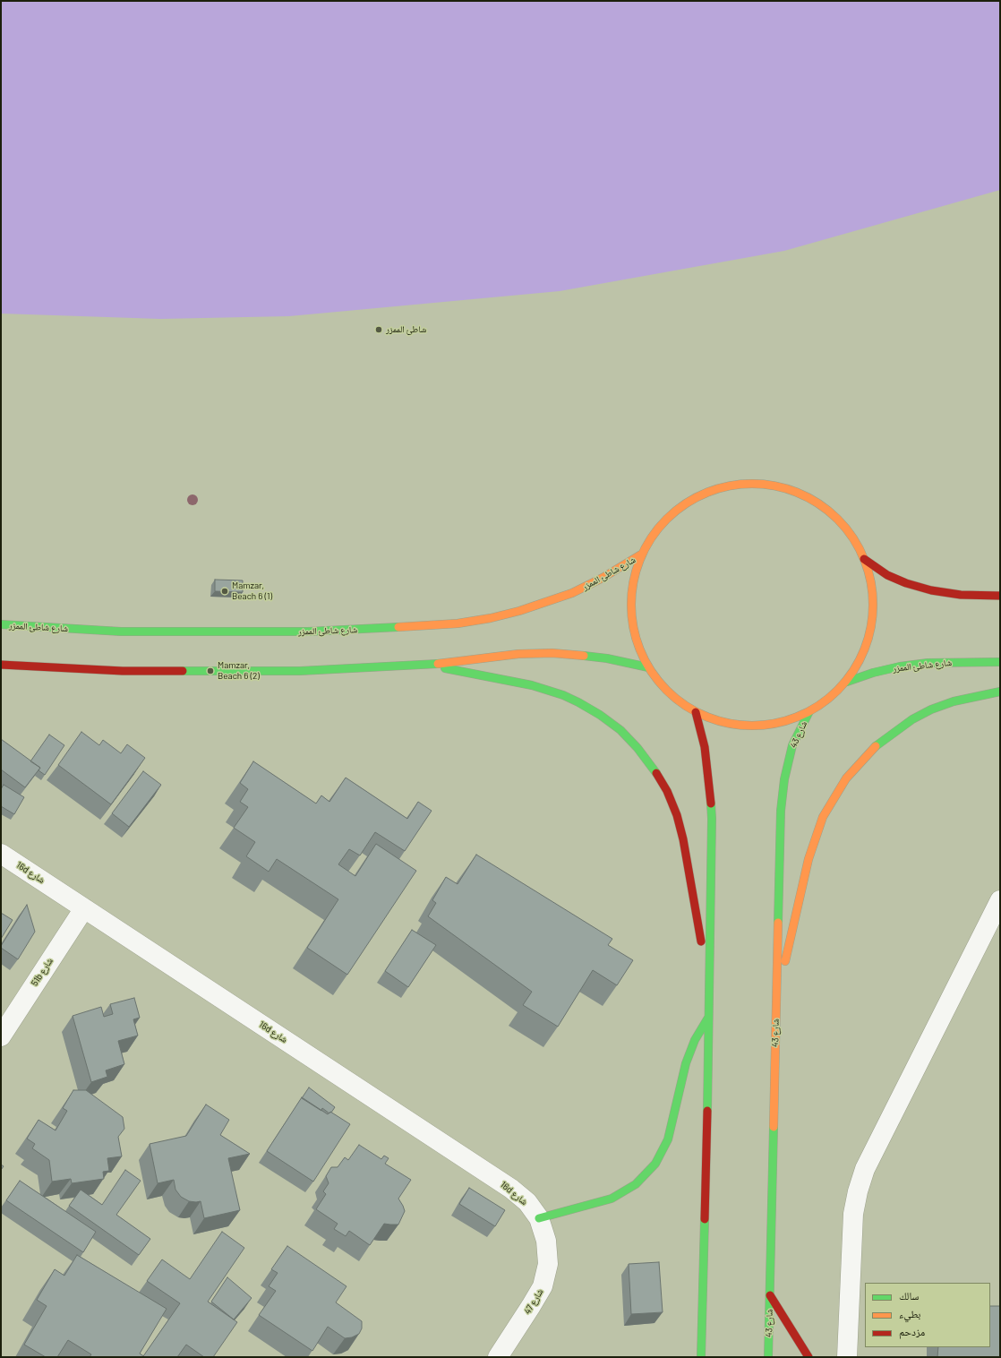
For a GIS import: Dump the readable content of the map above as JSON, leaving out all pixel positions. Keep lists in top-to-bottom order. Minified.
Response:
{"streets":{"main road":["شارع شاطئ الممزر","شارع 43"],"street":["16d شارع","51b شارع","شارع 47"]},"crossings":[["16d شارع","51b شارع"],["16d شارع","شارع 47"]],"places":["شاطئ الممزر","Mamzar, Beach 6 (1)","Mamzar, Beach 6 (2)"],"legend":["سالك","بطيء","مزدحم"]}
